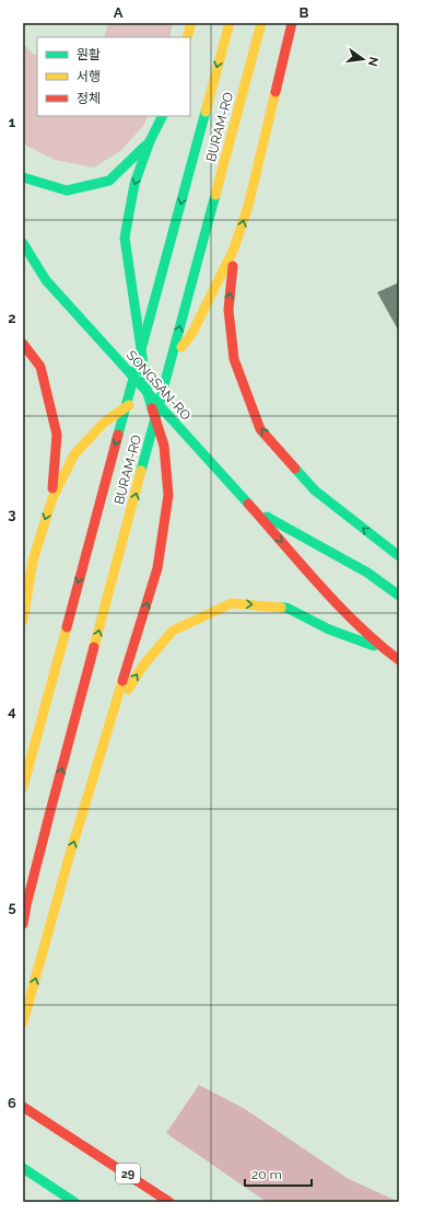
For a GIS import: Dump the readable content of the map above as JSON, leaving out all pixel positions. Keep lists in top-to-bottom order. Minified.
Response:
{"streets":{"main road":["BURAM-RO","SONGSAN-RO","29"]},"legend":["원활","서행","정체"],"scale_bar":"20 m","north":"right","grid":{"columns":["A","B"],"rows":["1","2","3","4","5","6"]}}
